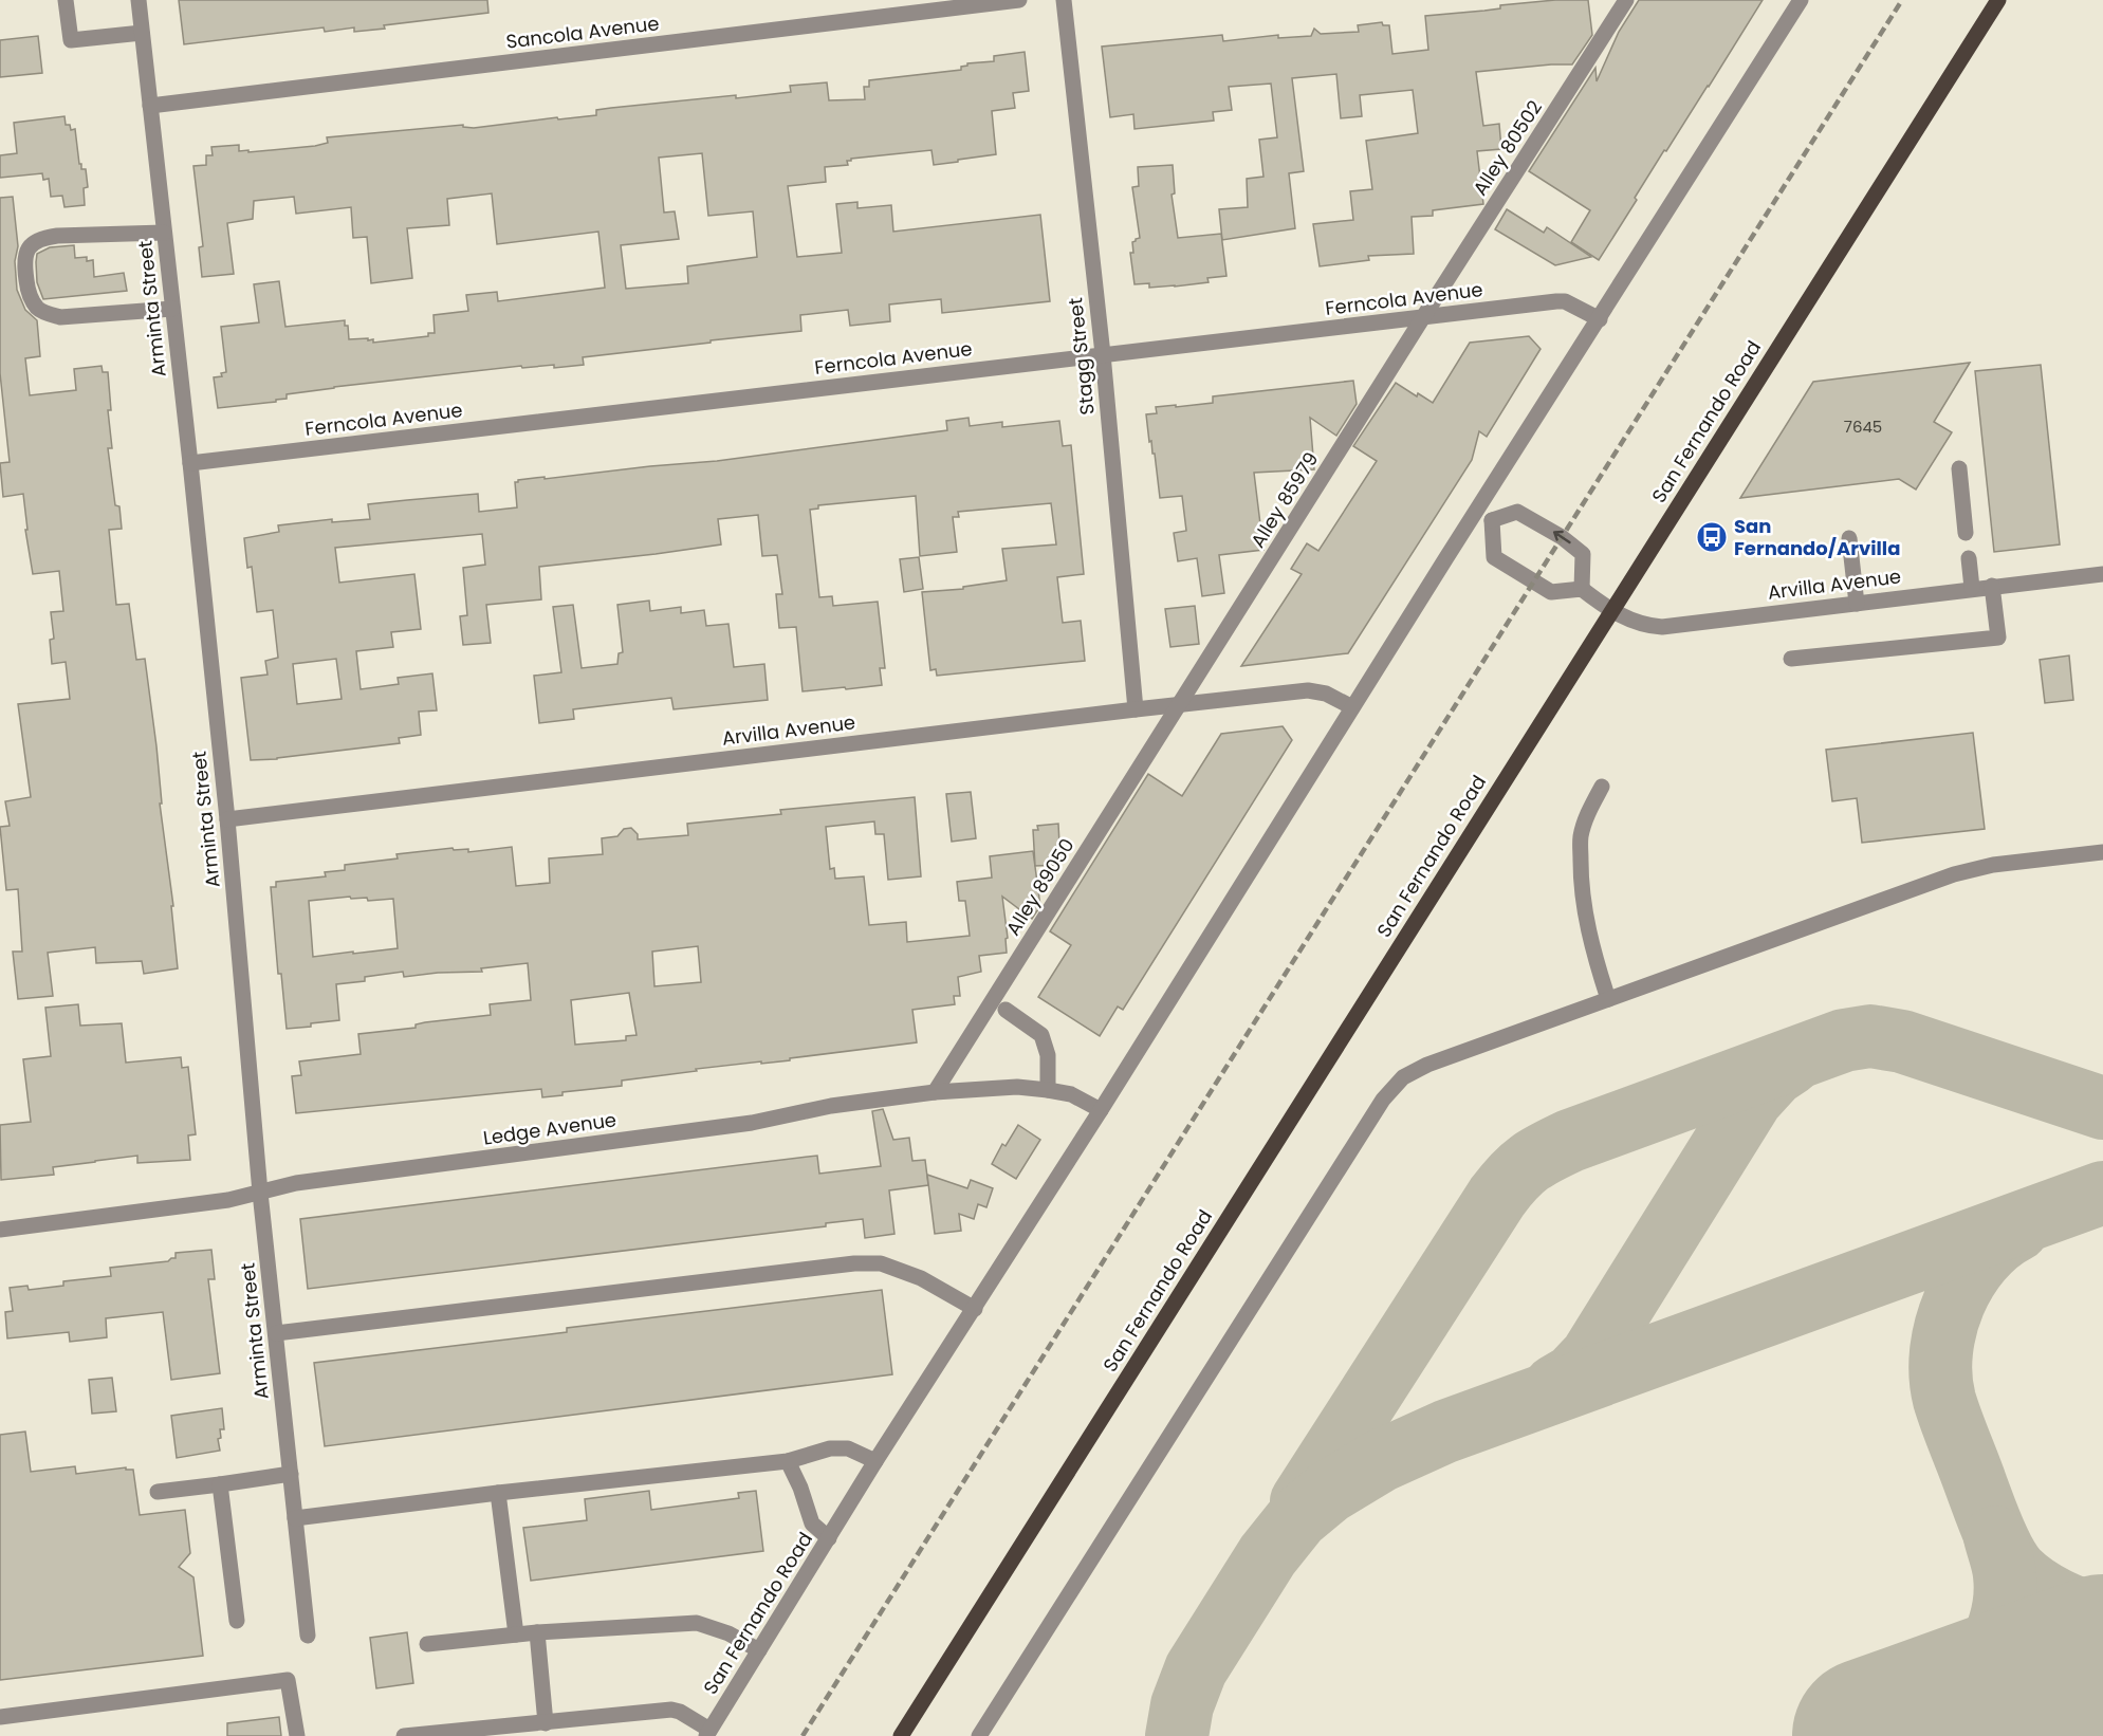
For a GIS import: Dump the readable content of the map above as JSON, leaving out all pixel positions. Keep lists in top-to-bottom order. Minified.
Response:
{"streets":{"main road":["San Fernando Road"],"street":["Sancola Avenue","Alley 80502","Ferncola Avenue","Arminta Street","Stagg Street","Alley 85979","Arvilla Avenue","Alley 89050","Ledge Avenue"]},"crossings":[["Sancola Avenue","Arminta Street"],["Alley 80502","Ferncola Avenue"],["Alley 80502","Alley 85979"],["Ferncola Avenue","Arminta Street"],["Ferncola Avenue","Stagg Street"],["Ferncola Avenue","San Fernando Road"],["Ferncola Avenue","Alley 85979"],["Arminta Street","Arvilla Avenue"],["Arminta Street","Ledge Avenue"],["Stagg Street","Arvilla Avenue"],["San Fernando Road","Arvilla Avenue"],["San Fernando Road","Ledge Avenue"],["Alley 85979","Arvilla Avenue"],["Alley 85979","Alley 89050"],["Arvilla Avenue","Alley 89050"],["Alley 89050","Ledge Avenue"]],"places":{"bus stop":["San Fernando/Arvilla"]},"house_numbers":["7645"]}
